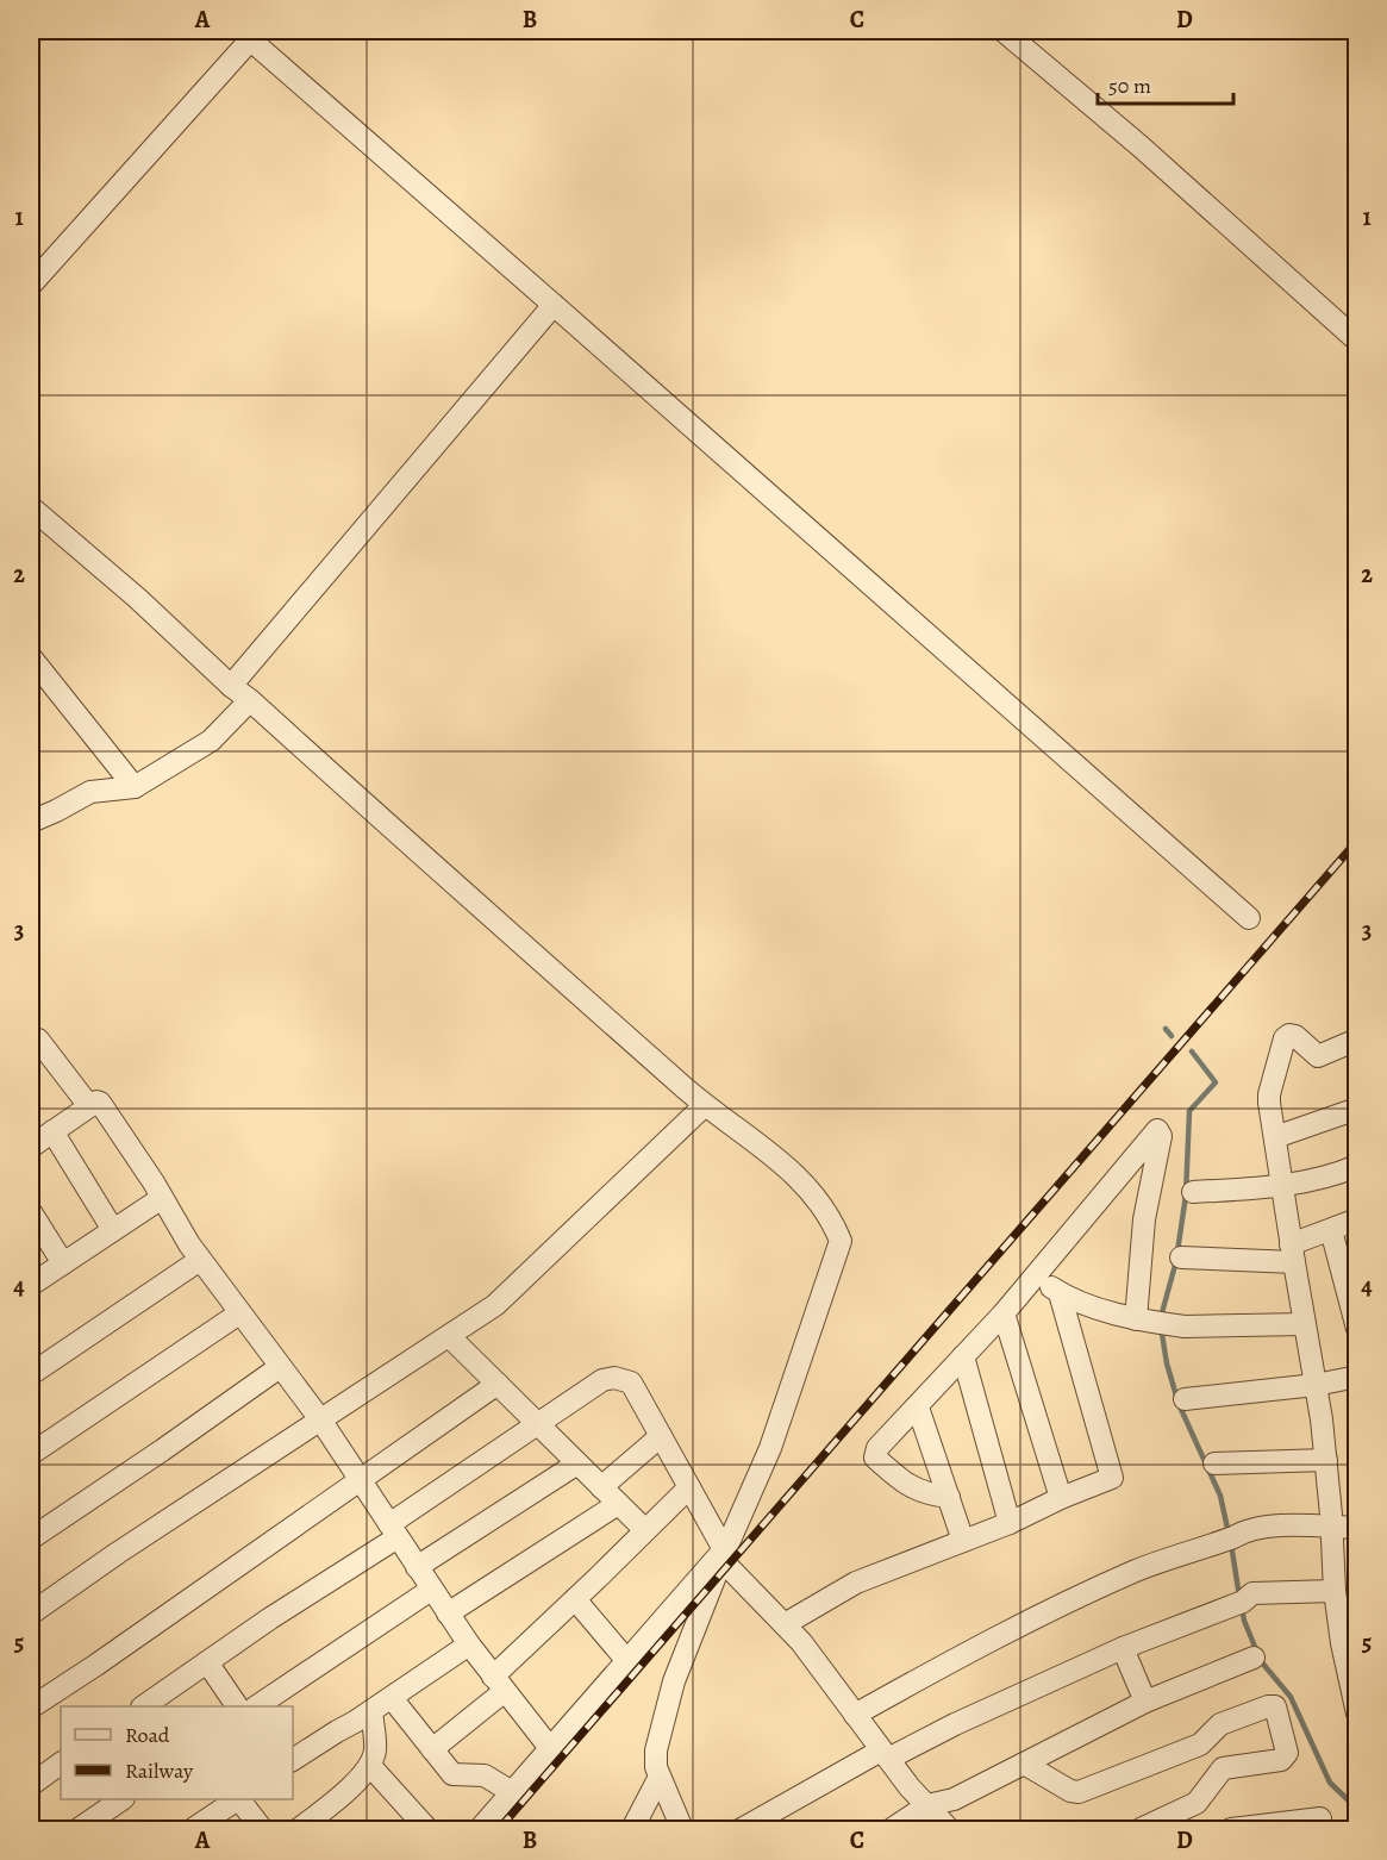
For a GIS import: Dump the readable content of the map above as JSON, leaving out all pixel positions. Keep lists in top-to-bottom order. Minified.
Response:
{"legend":["Road","Railway"],"scale_bar":"50 m","grid":{"columns":["A","B","C","D"],"rows":["1","2","3","4","5"]}}
